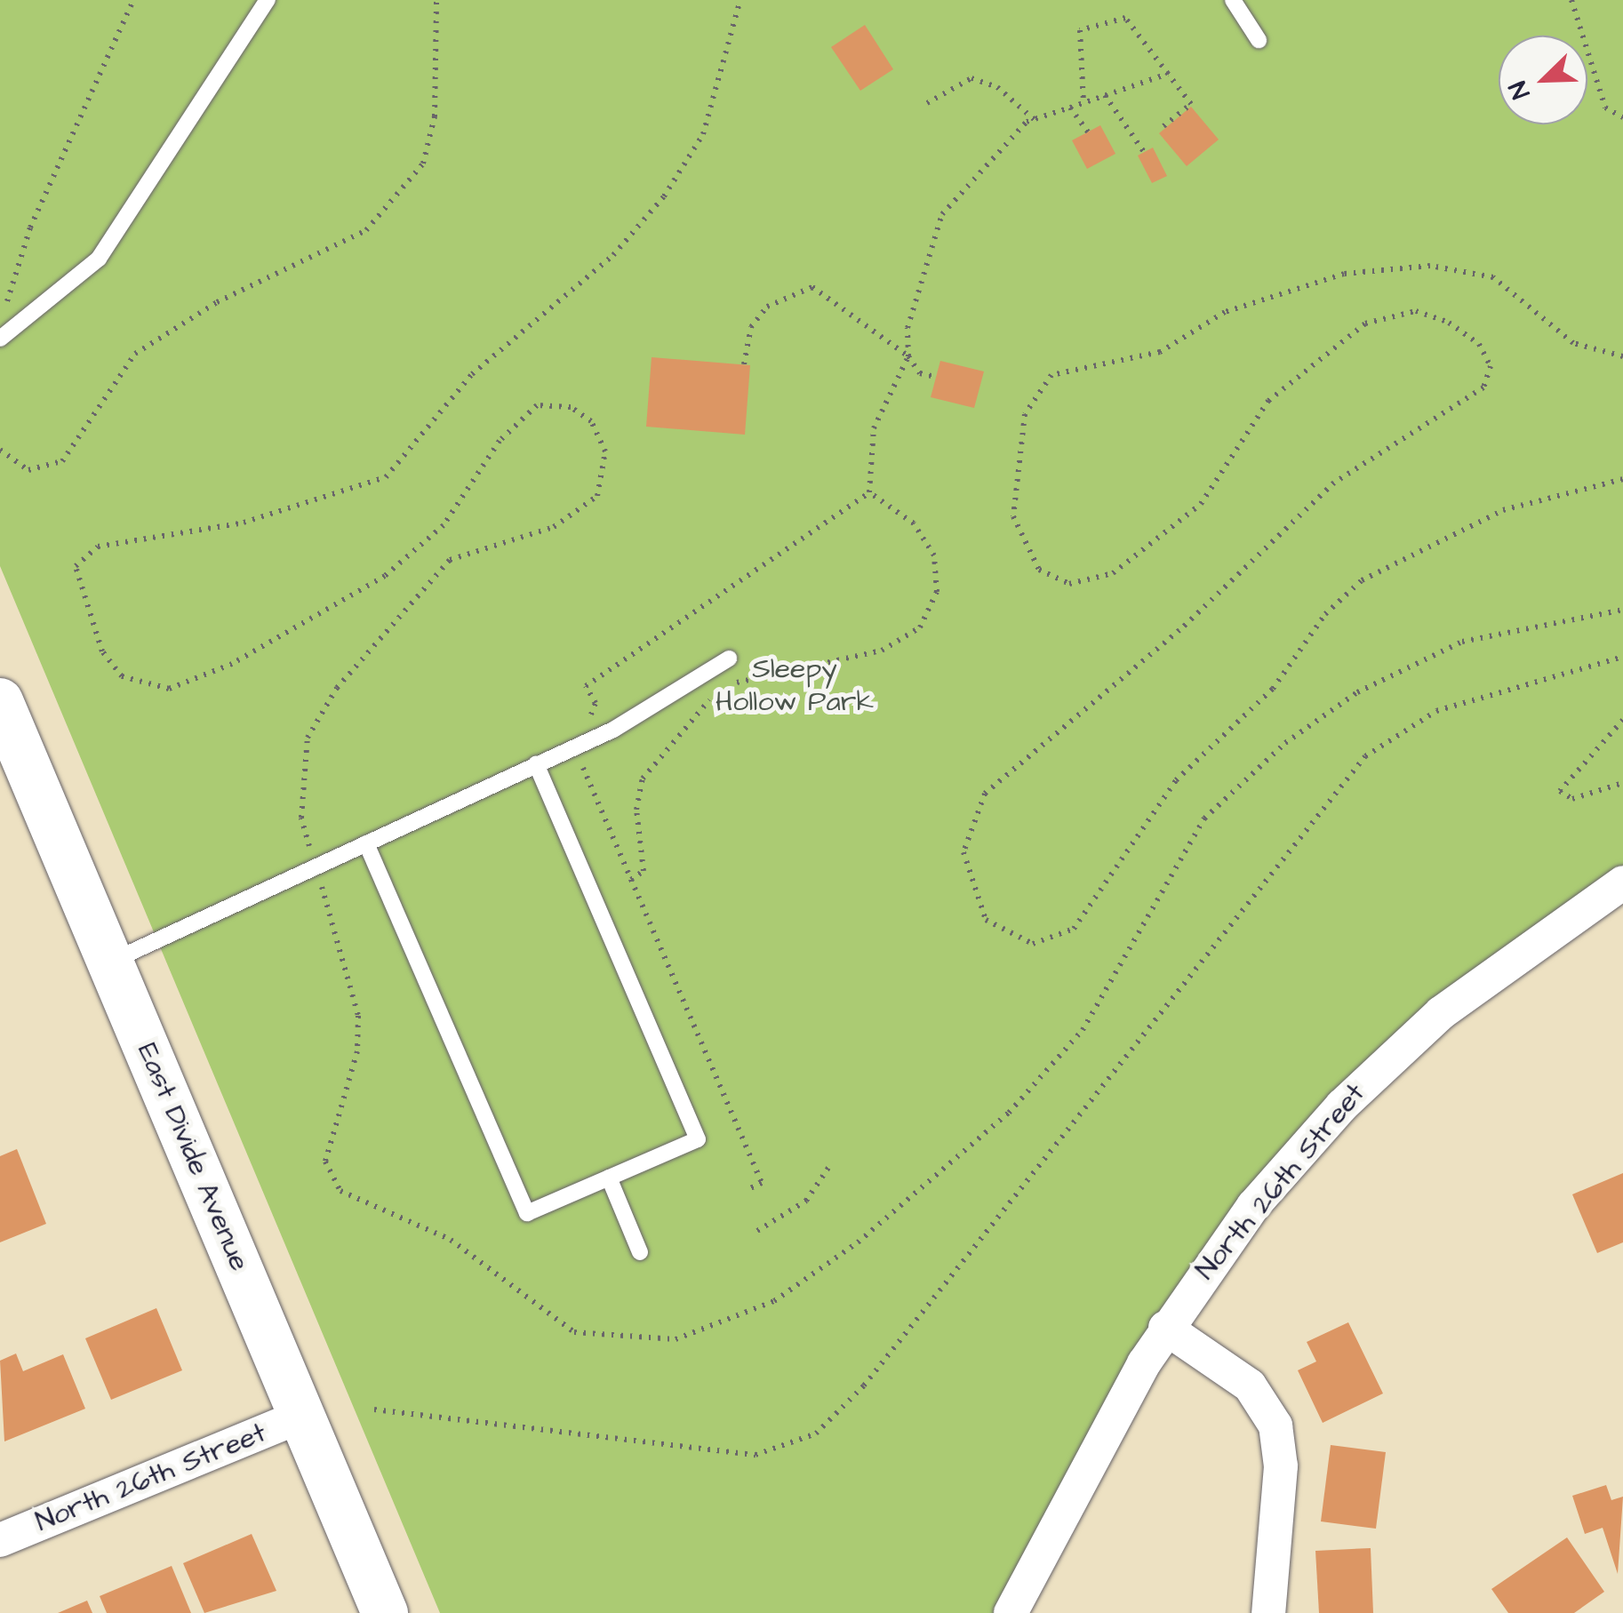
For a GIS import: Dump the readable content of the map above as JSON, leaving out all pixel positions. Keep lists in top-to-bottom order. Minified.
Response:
{"streets":{"street":["East Divide Avenue","North 26th Street"]},"crossings":[["East Divide Avenue","North 26th Street"]],"parks":["Sleepy Hollow Park"],"north":"bottom left"}
